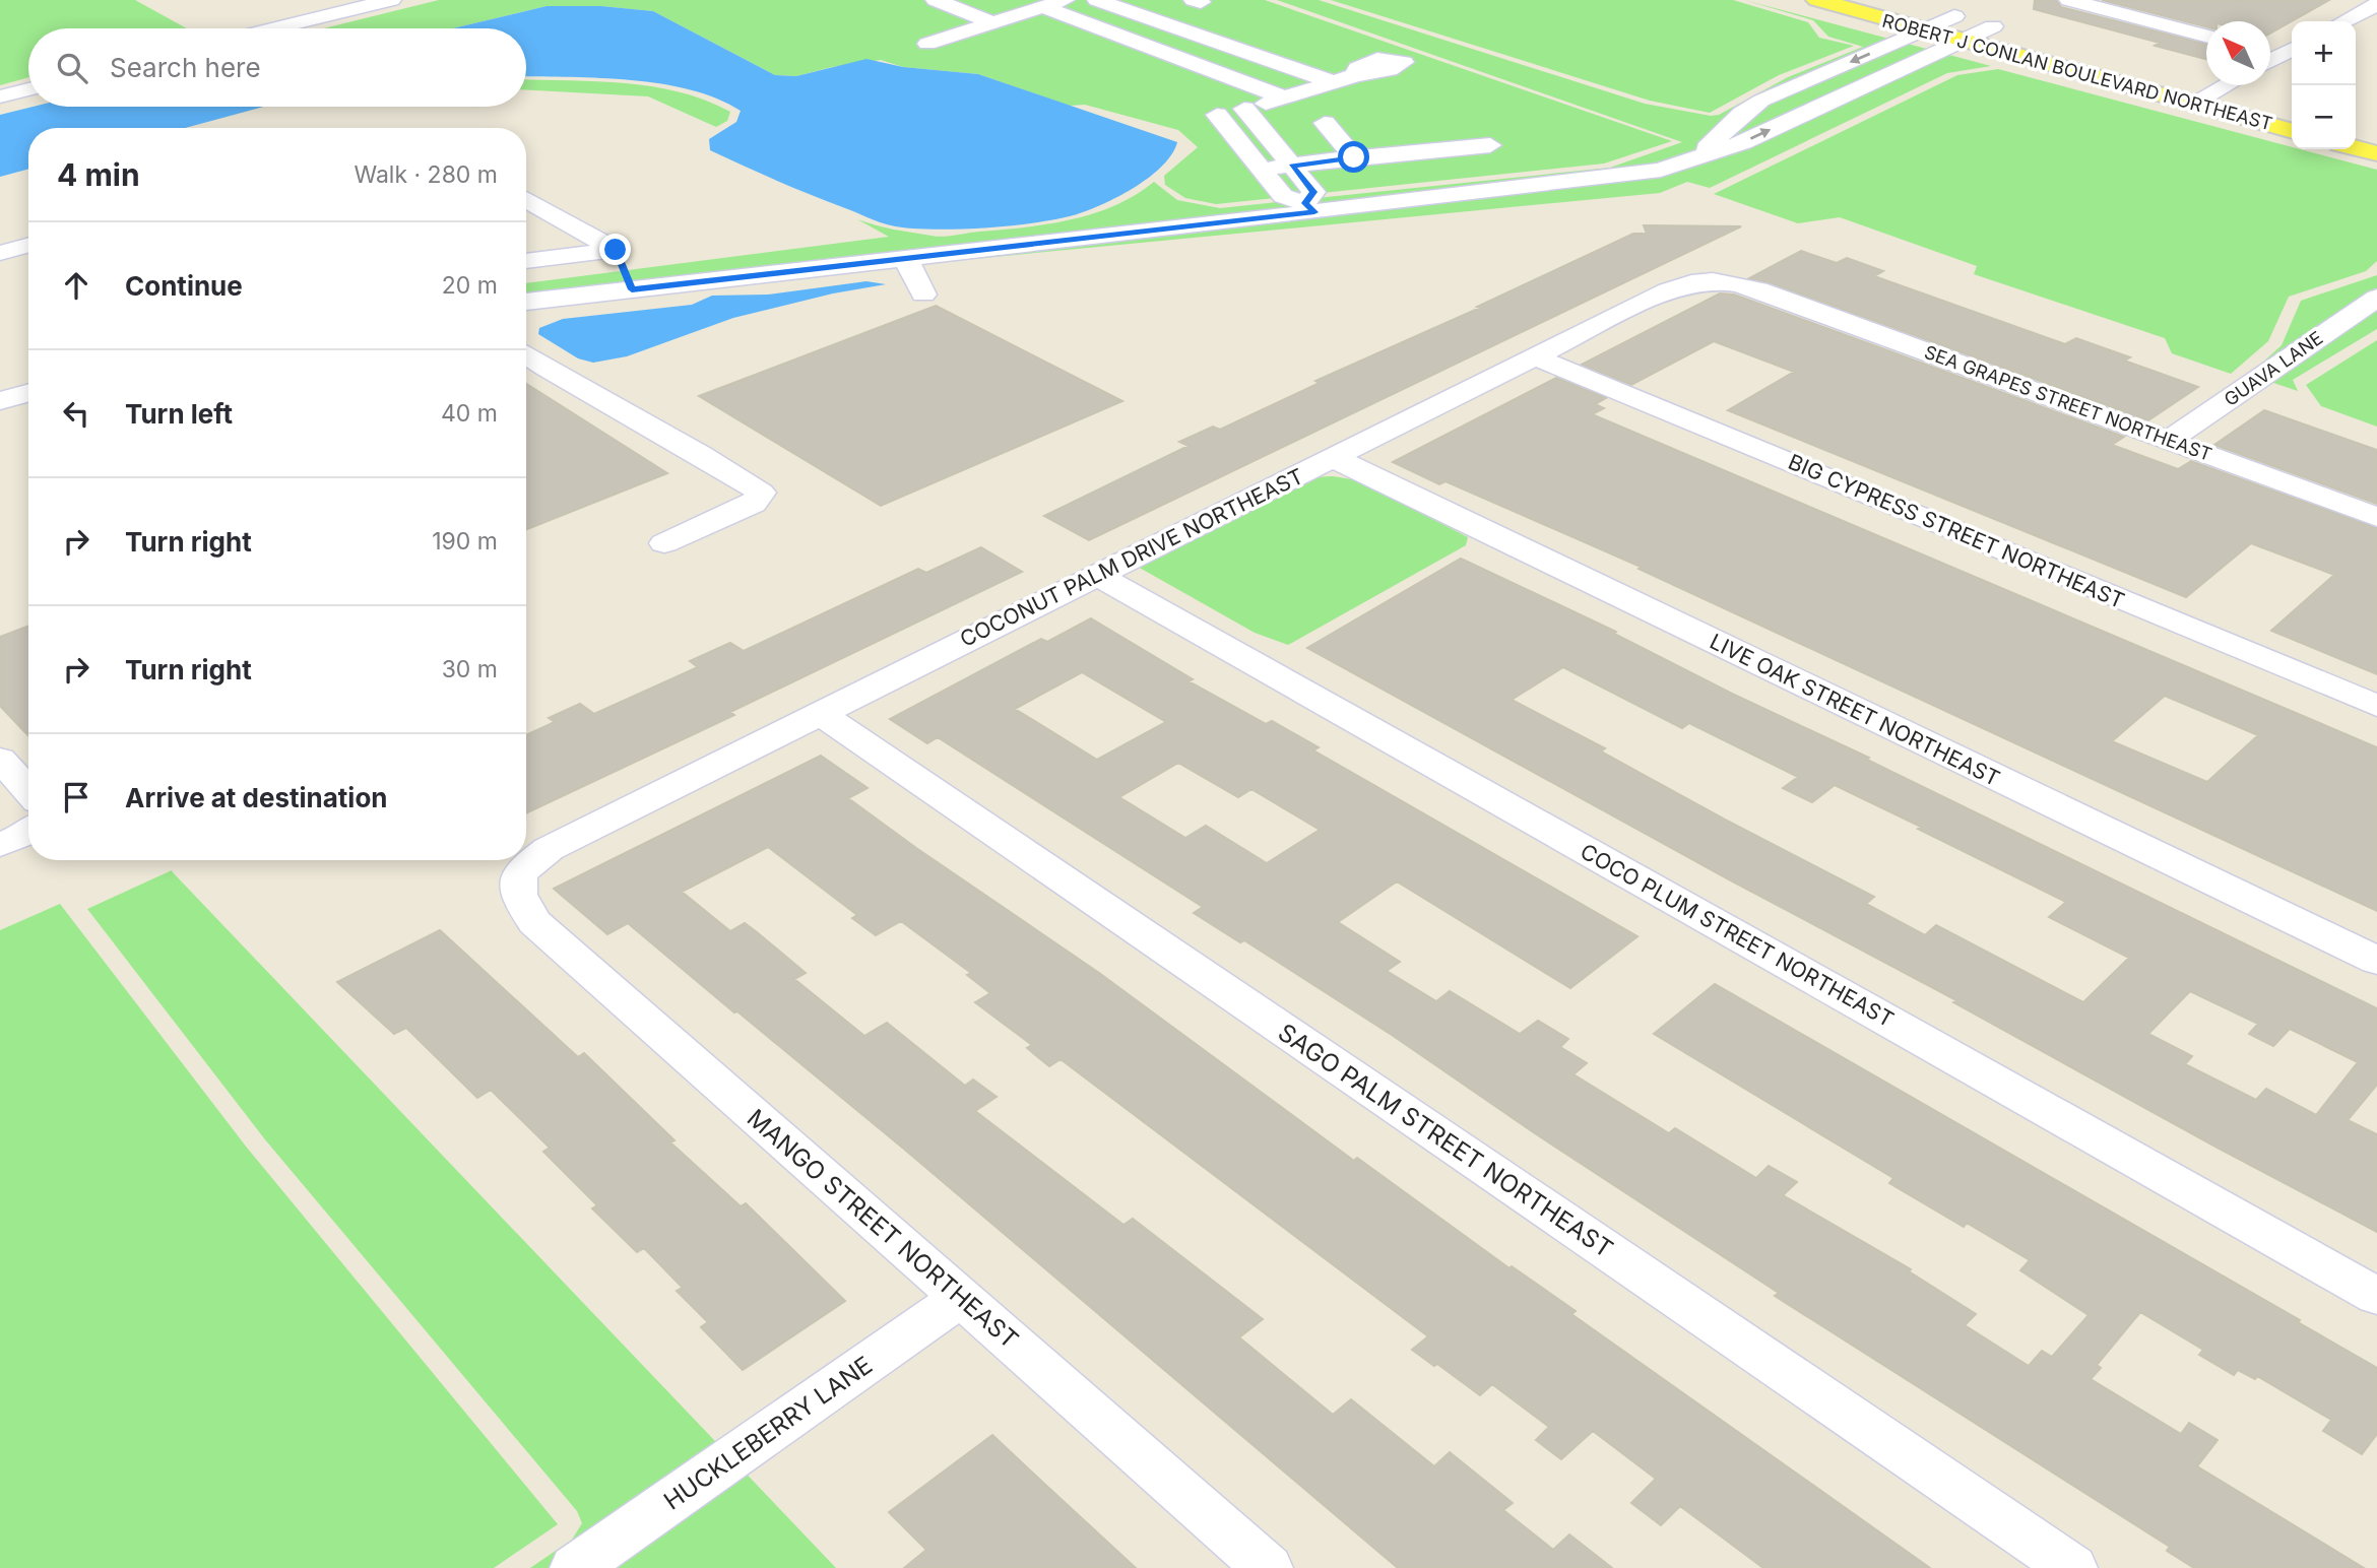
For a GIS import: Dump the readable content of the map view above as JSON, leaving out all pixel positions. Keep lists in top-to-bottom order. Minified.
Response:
{"streets":{"main road":["ROBERT J CONLAN BOULEVARD NORTHEAST"],"street":["GUAVA LANE","SEA GRAPES STREET NORTHEAST","BIG CYPRESS STREET NORTHEAST","COCONUT PALM DRIVE NORTHEAST","LIVE OAK STREET NORTHEAST","COCO PLUM STREET NORTHEAST","SAGO PALM STREET NORTHEAST","MANGO STREET NORTHEAST","HUCKLEBERRY LANE"]},"crossings":[["GUAVA LANE","SEA GRAPES STREET NORTHEAST"],["SEA GRAPES STREET NORTHEAST","COCONUT PALM DRIVE NORTHEAST"],["BIG CYPRESS STREET NORTHEAST","COCONUT PALM DRIVE NORTHEAST"],["COCONUT PALM DRIVE NORTHEAST","LIVE OAK STREET NORTHEAST"],["COCONUT PALM DRIVE NORTHEAST","COCO PLUM STREET NORTHEAST"],["COCONUT PALM DRIVE NORTHEAST","SAGO PALM STREET NORTHEAST"],["COCONUT PALM DRIVE NORTHEAST","MANGO STREET NORTHEAST"],["MANGO STREET NORTHEAST","HUCKLEBERRY LANE"]],"north":"top left","page":{"map_buttons":["+","−"],"search":"Search here","heading":["4 min","Walk · 280 m"],"list":[["Continue","20 m"],["Turn left","40 m"],["Turn right","190 m"],["Turn right","30 m"],"Arrive at destination"]}}
